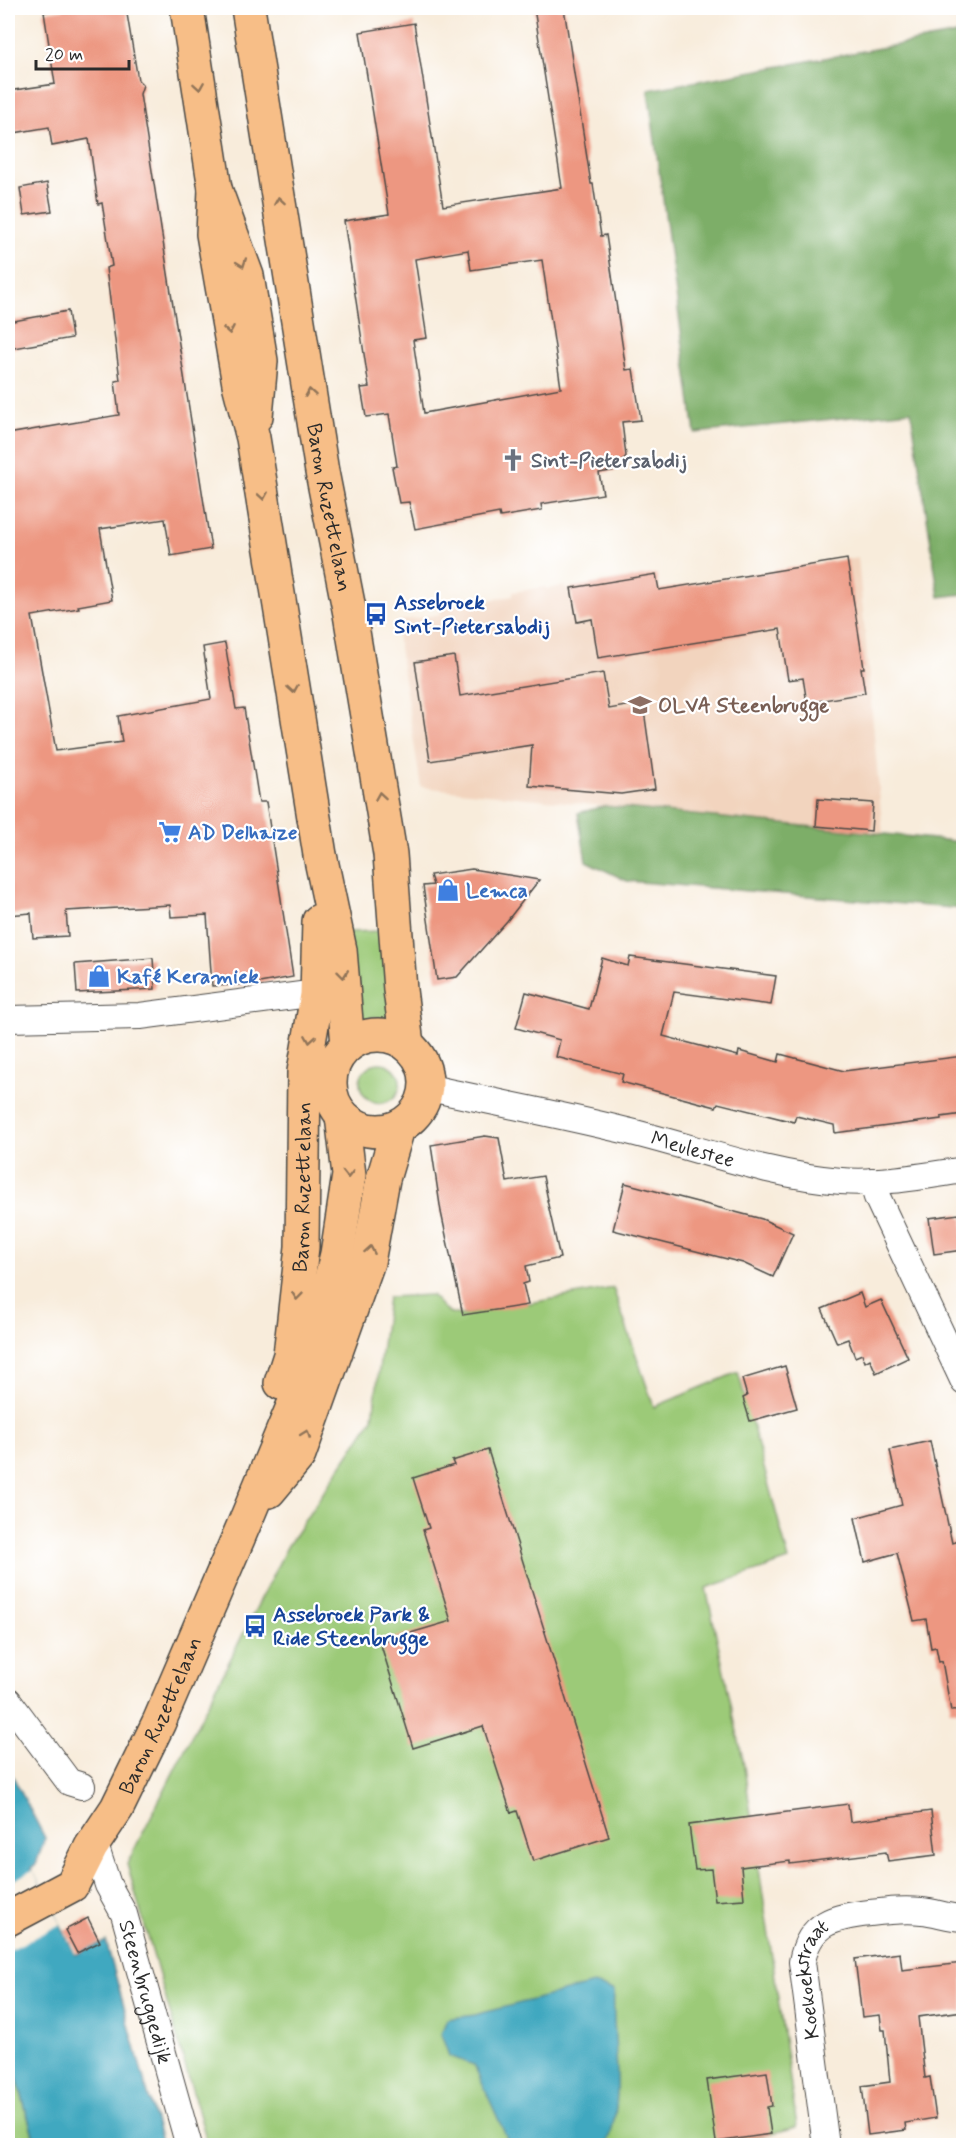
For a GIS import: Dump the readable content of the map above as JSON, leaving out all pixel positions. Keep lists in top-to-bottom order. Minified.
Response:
{"streets":{"main road":["Baron Ruzettelaan"],"street":["Meulestee","Koekoekstraat","Steenbruggedijk"]},"crossings":[["Baron Ruzettelaan","Meulestee"],["Baron Ruzettelaan","Steenbruggedijk"]],"places":{"church":["Sint-Pietersabdij"],"bus stop":["Assebroek Sint-Pietersabdij","Assebroek Park & Ride Steenbrugge"],"school or university":["OLVA Steenbrugge"],"supermarket":["AD Delhaize"],"shop":["Lemca","Kafé Keramiek"]},"scale_bar":"20 m"}
